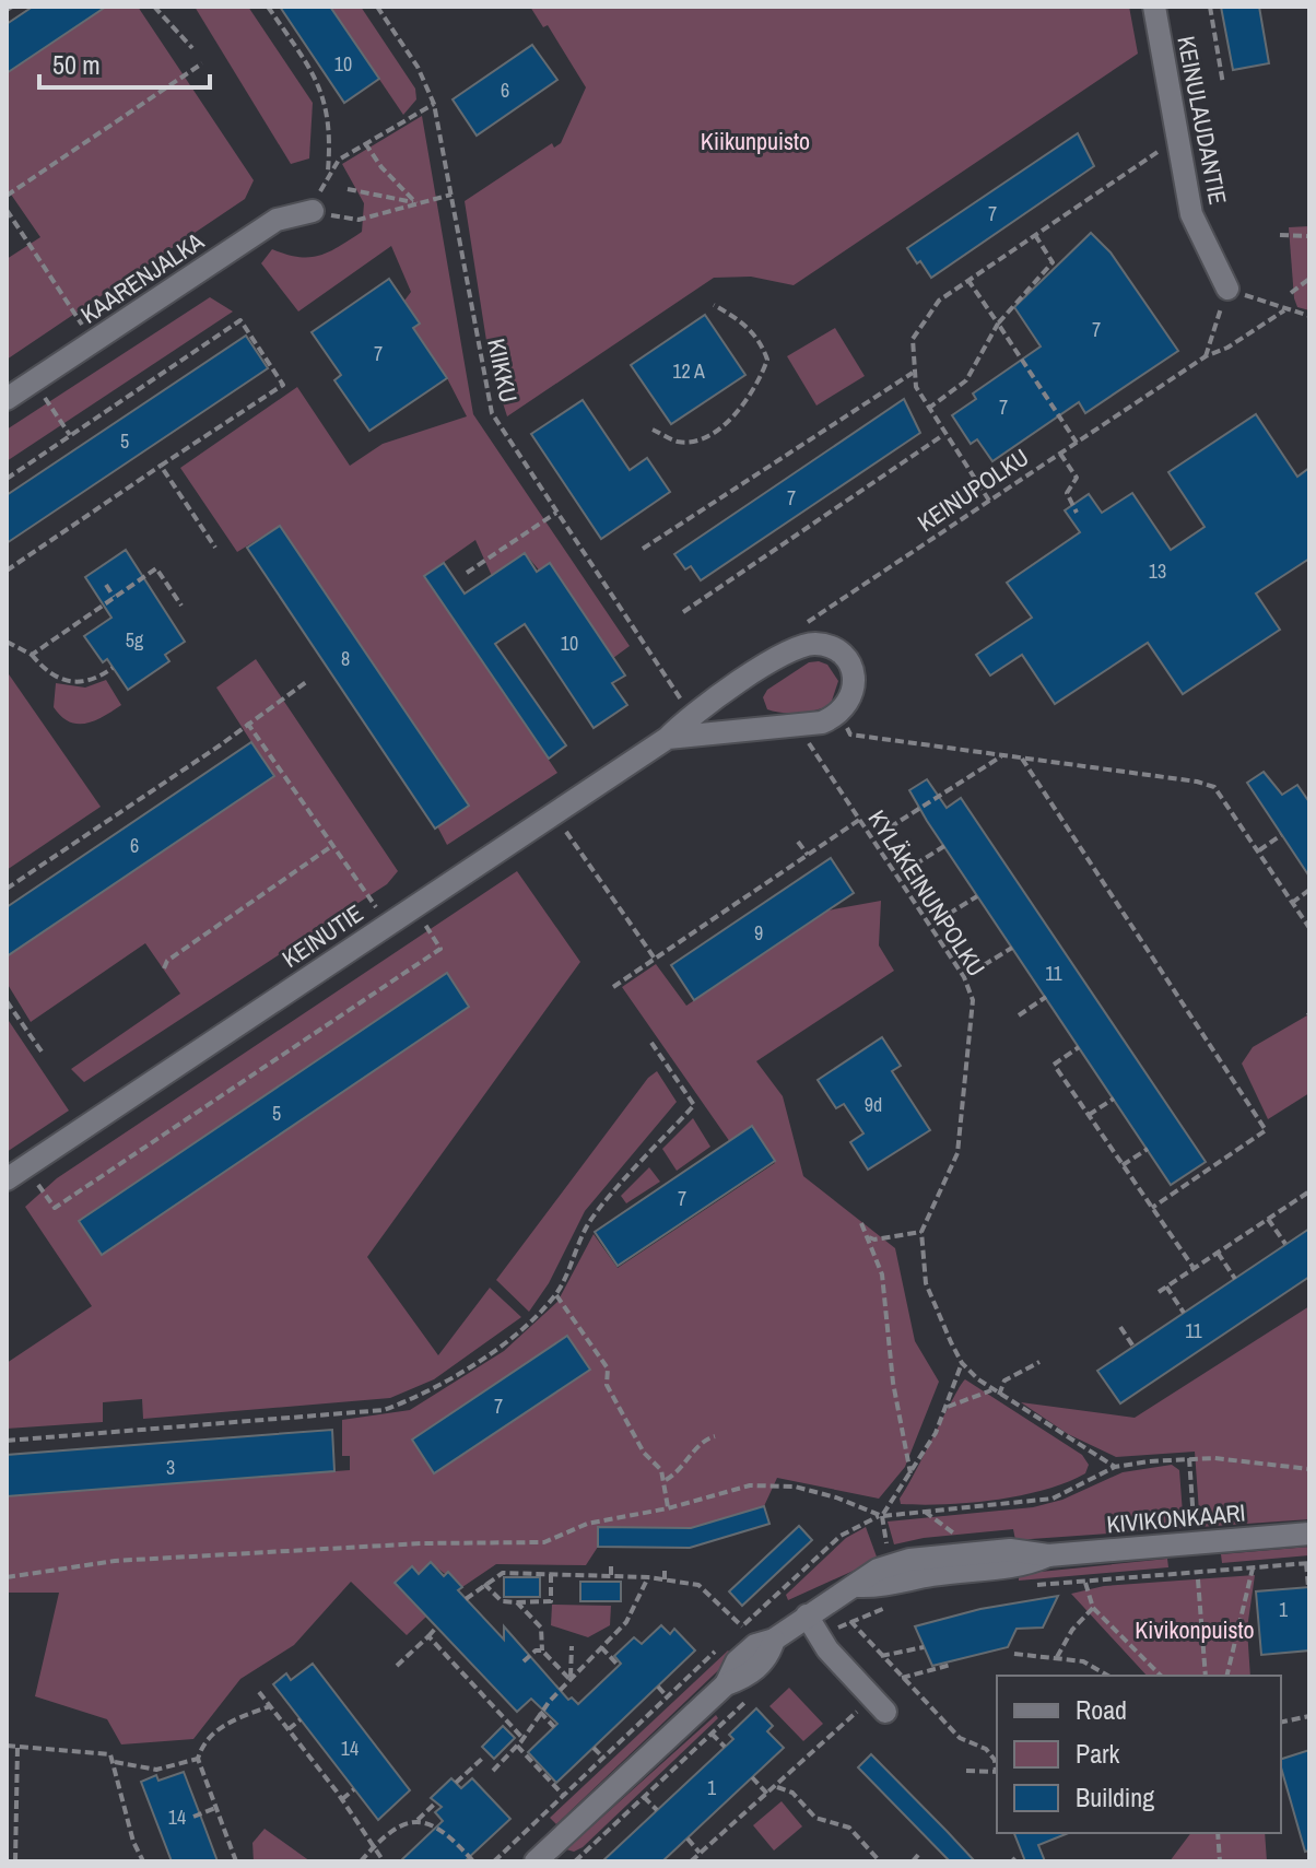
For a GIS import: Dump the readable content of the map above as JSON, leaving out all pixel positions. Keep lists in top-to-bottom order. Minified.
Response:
{"streets":{"street":["KEINULAUDANTIE","KAARENJALKA","KEINUTIE","KIVIKONKAARI"],"path":["KIIKKU","KEINUPOLKU","KYLÄKEINUNPOLKU"]},"crossings":[["KYLÄKEINUNPOLKU","KEINUTIE"]],"parks":["Kiikunpuisto","Kivikonpuisto"],"house_numbers":["10","6","7","7","7","12 A","7","5","7","13","5g","10","8","6","9","11","9d","5","7","11","7","3","1","14","1","14"],"legend":["Road","Park","Building"],"scale_bar":"50 m"}
